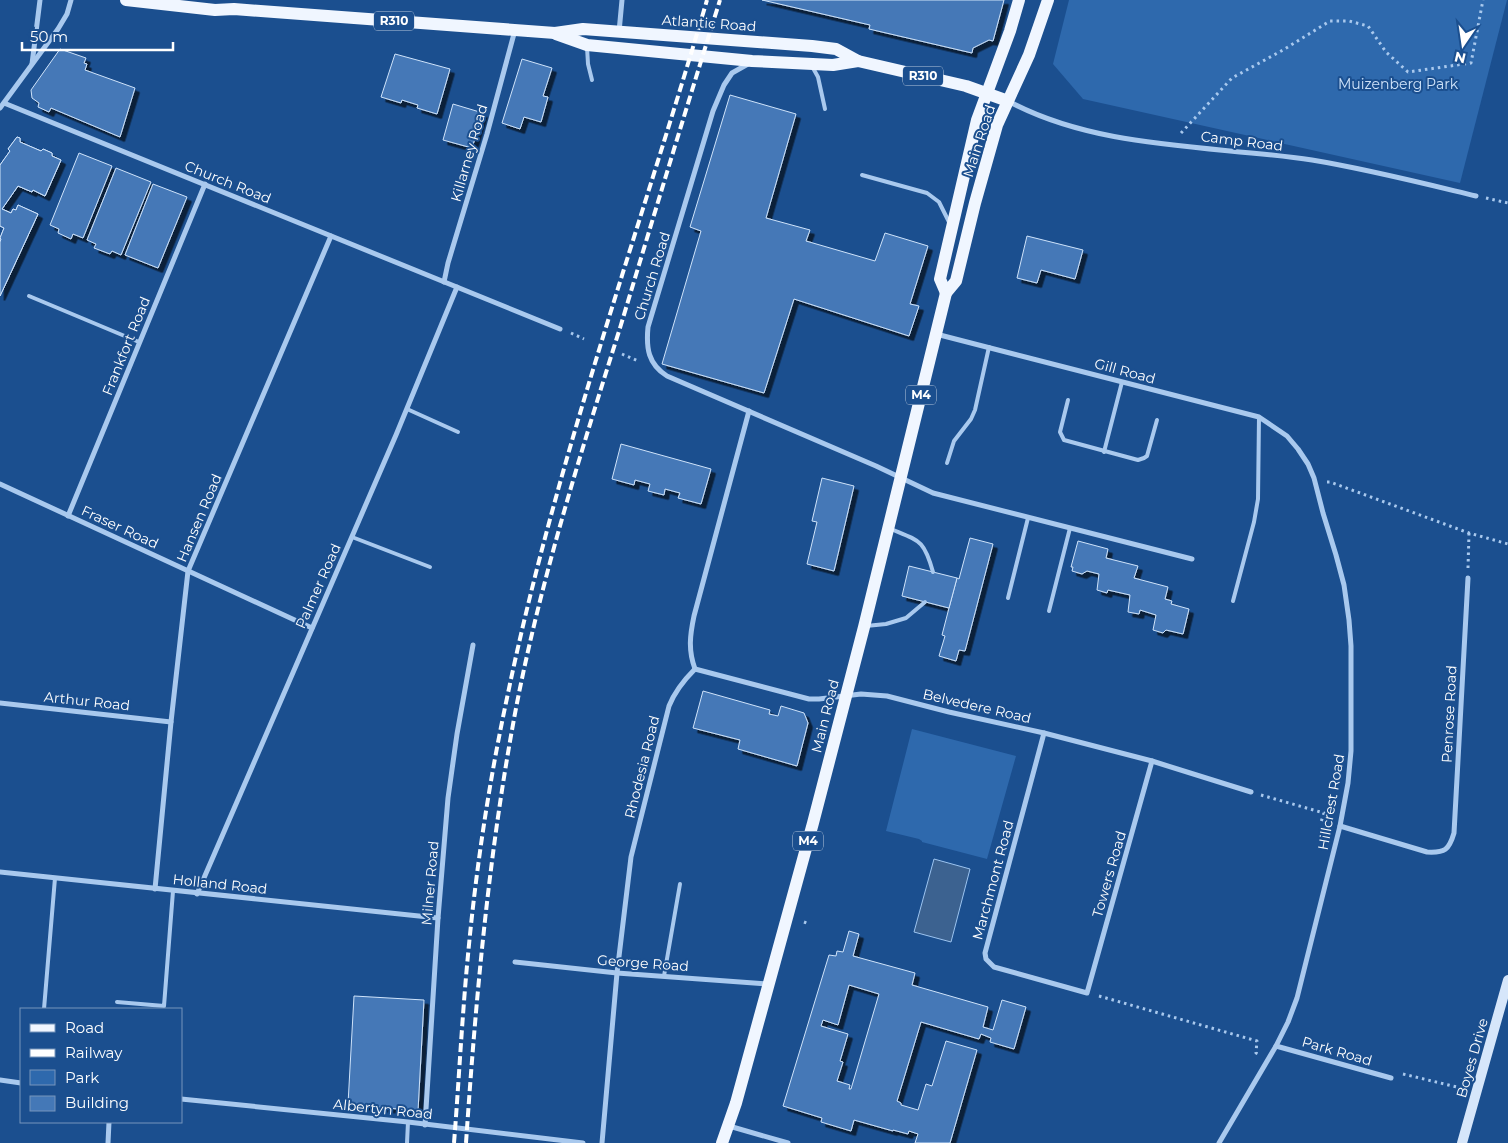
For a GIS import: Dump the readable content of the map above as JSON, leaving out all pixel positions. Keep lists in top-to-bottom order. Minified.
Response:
{"streets":{"main road":["R310","Atlantic Road","Main Road","M4","Boyes Drive"],"street":["Camp Road","Killarney Road","Church Road","Frankfort Road","Gill Road","Hansen Road","Fraser Road","Palmer Road","Arthur Road","Belvedere Road","Penrose Road","Rhodesia Road","Hillcrest Road","Towers Road","Marchmont Road","Milner Road","Holland Road","George Road","Park Road","Albertyn Road"]},"crossings":[["R310","Atlantic Road"],["Atlantic Road","Main Road"],["Atlantic Road","Camp Road"],["Atlantic Road","Killarney Road"],["Atlantic Road","Church Road"],["Main Road","Camp Road"],["Main Road","Church Road"],["Main Road","Gill Road"],["Main Road","Belvedere Road"],["Main Road","George Road"],["Killarney Road","Church Road"],["Church Road","Frankfort Road"],["Church Road","Hansen Road"],["Church Road","Palmer Road"],["Frankfort Road","Fraser Road"],["Gill Road","Hillcrest Road"],["Hansen Road","Fraser Road"],["Hansen Road","Arthur Road"],["Hansen Road","Holland Road"],["Fraser Road","Palmer Road"],["Palmer Road","Holland Road"],["Belvedere Road","Rhodesia Road"],["Belvedere Road","Towers Road"],["Belvedere Road","Marchmont Road"],["Penrose Road","Hillcrest Road"],["Rhodesia Road","George Road"],["Hillcrest Road","Park Road"],["Towers Road","Marchmont Road"],["Milner Road","Holland Road"],["Milner Road","Albertyn Road"]],"parks":["Muizenberg Park"],"legend":["Road","Railway","Park","Building"],"scale_bar":"50 m","north":"bottom"}
